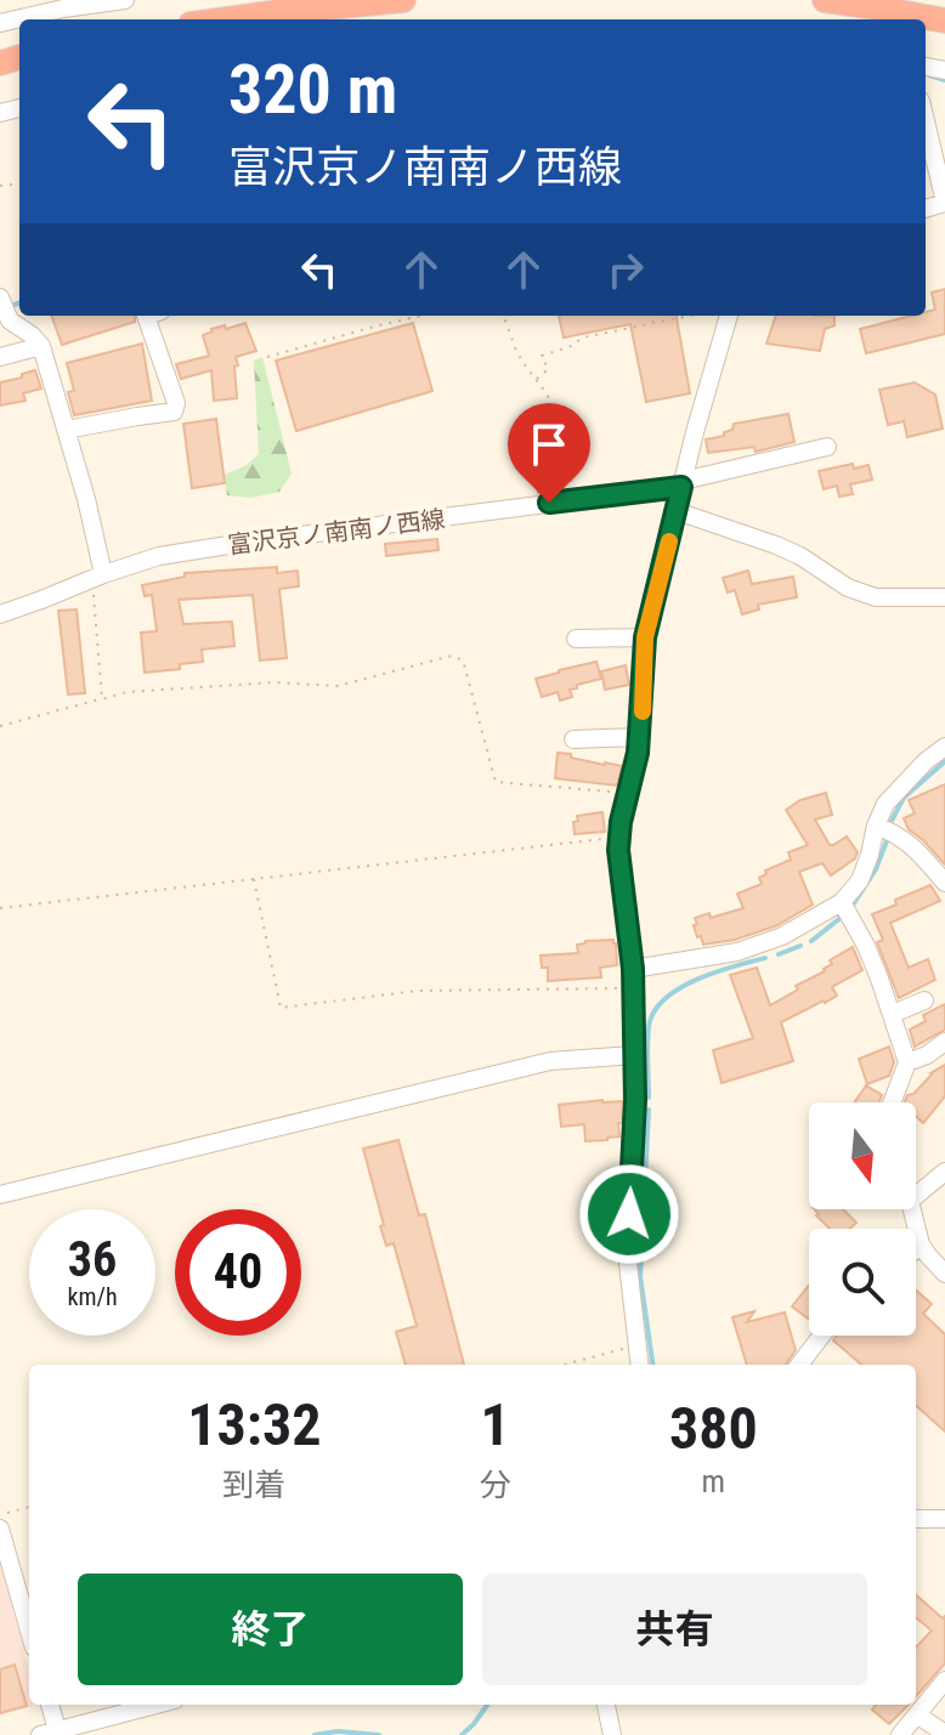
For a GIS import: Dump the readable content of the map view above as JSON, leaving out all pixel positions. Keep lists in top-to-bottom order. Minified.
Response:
{"streets":{"street":["富沢京ノ南南ノ西線"]},"north":"bottom","page":{"turn":["320 m","富沢京ノ南南ノ西線"],"speed":"36 km/h","limit":"40","eta":["13:32","到着","1","分","380","m"],"buttons":["終了","共有"]}}
